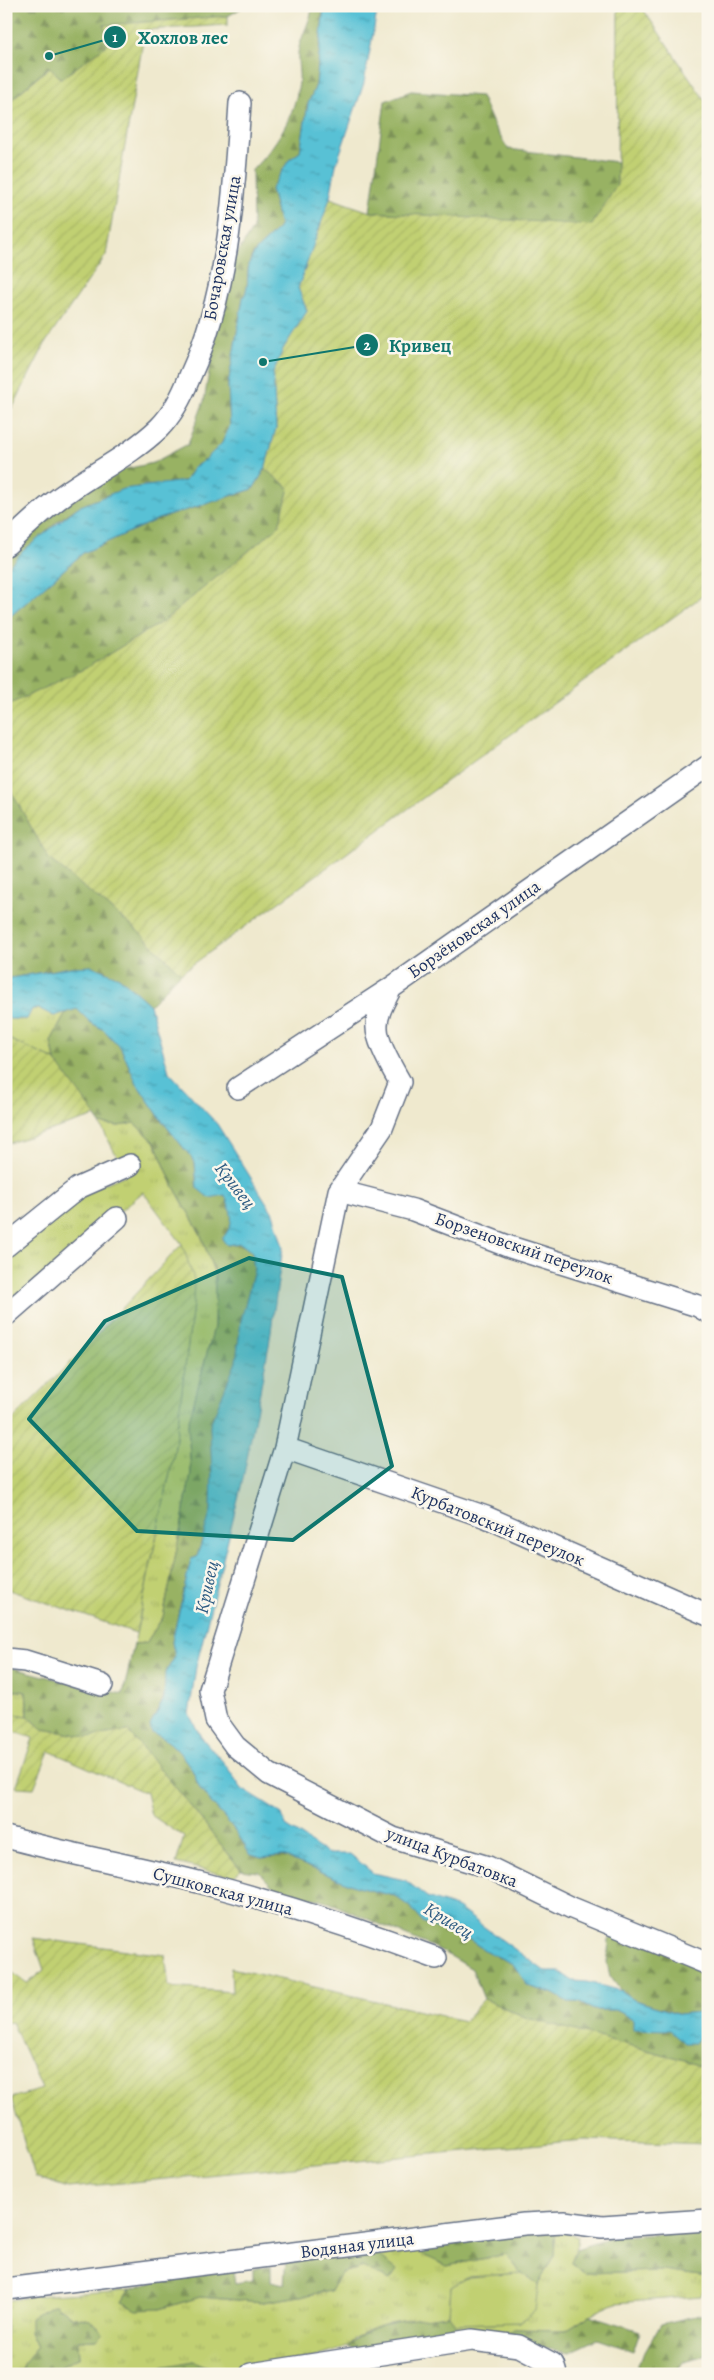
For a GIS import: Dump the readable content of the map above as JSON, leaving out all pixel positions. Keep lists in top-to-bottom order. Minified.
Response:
{"streets":{"street":["Бочаровская улица","Борзёновская улица","Борзеновский переулок","Курбатовский переулок","улица Курбатовка","Сушковская улица","Водяная улица"]},"crossings":[["Курбатовский переулок","улица Курбатовка"]],"water":["Кривец"],"places":["Хохлов лес","Кривец"]}
